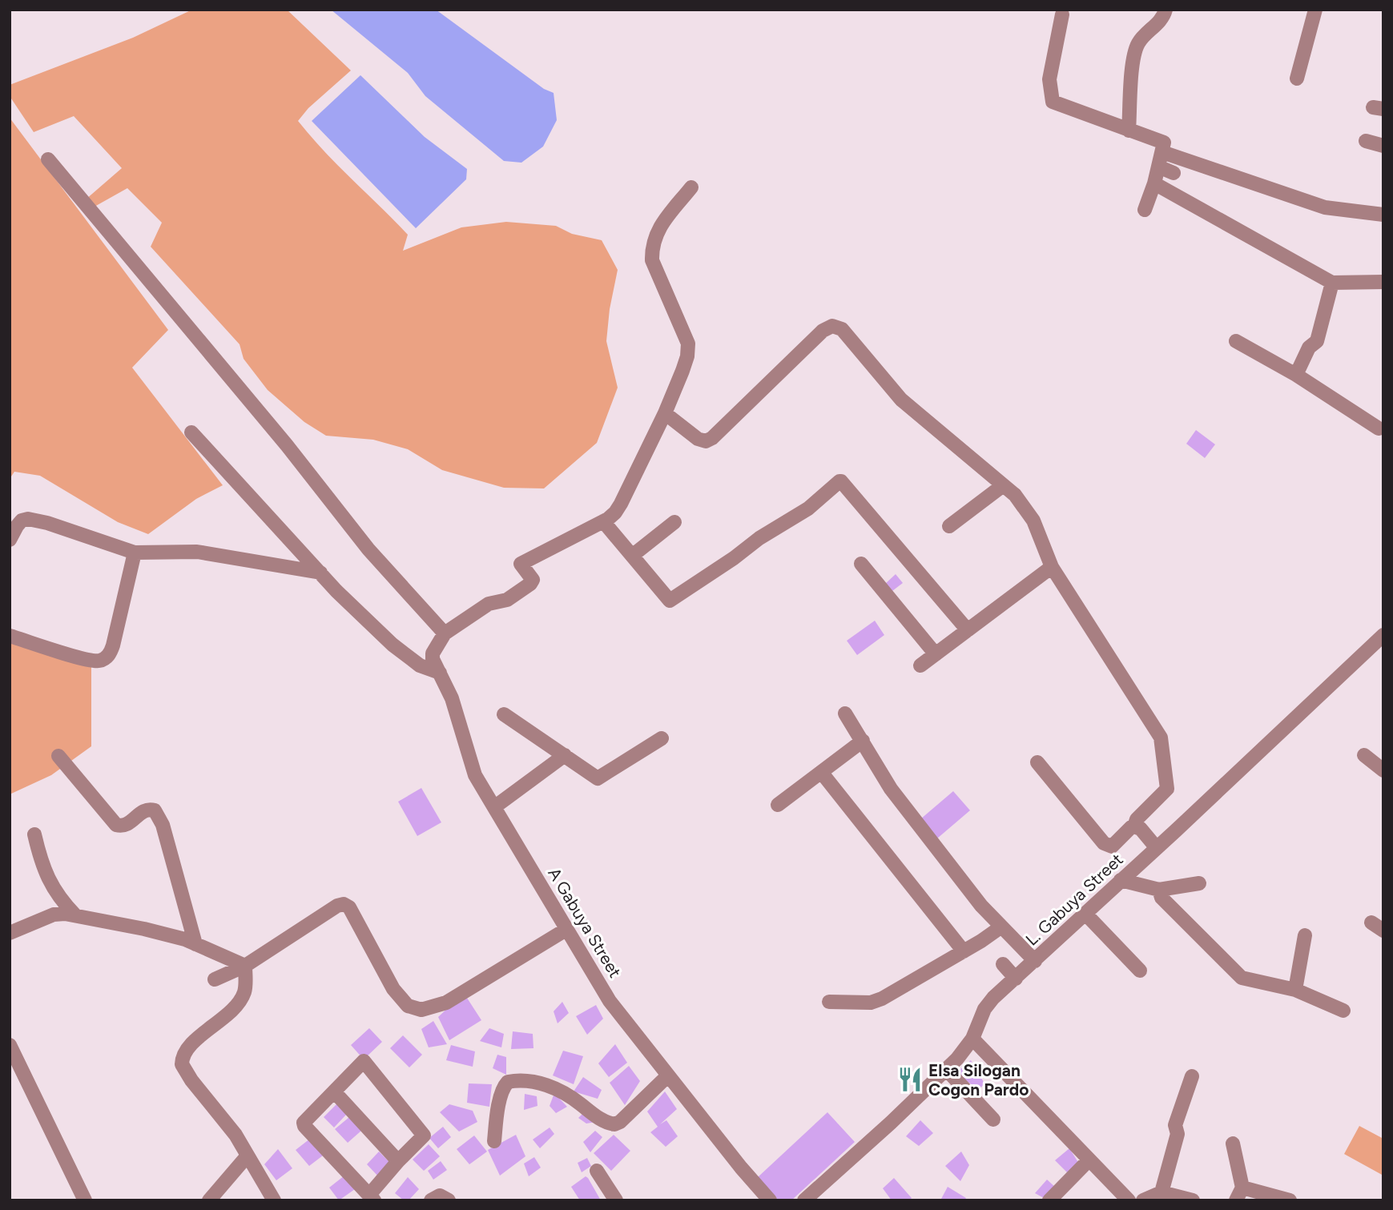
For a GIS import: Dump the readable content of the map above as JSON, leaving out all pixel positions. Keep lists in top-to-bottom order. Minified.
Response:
{"streets":{"street":["L. Gabuya Street","A Gabuya Street"]},"places":{"restaurant":["Elsa Silogan Cogon Pardo"]}}
